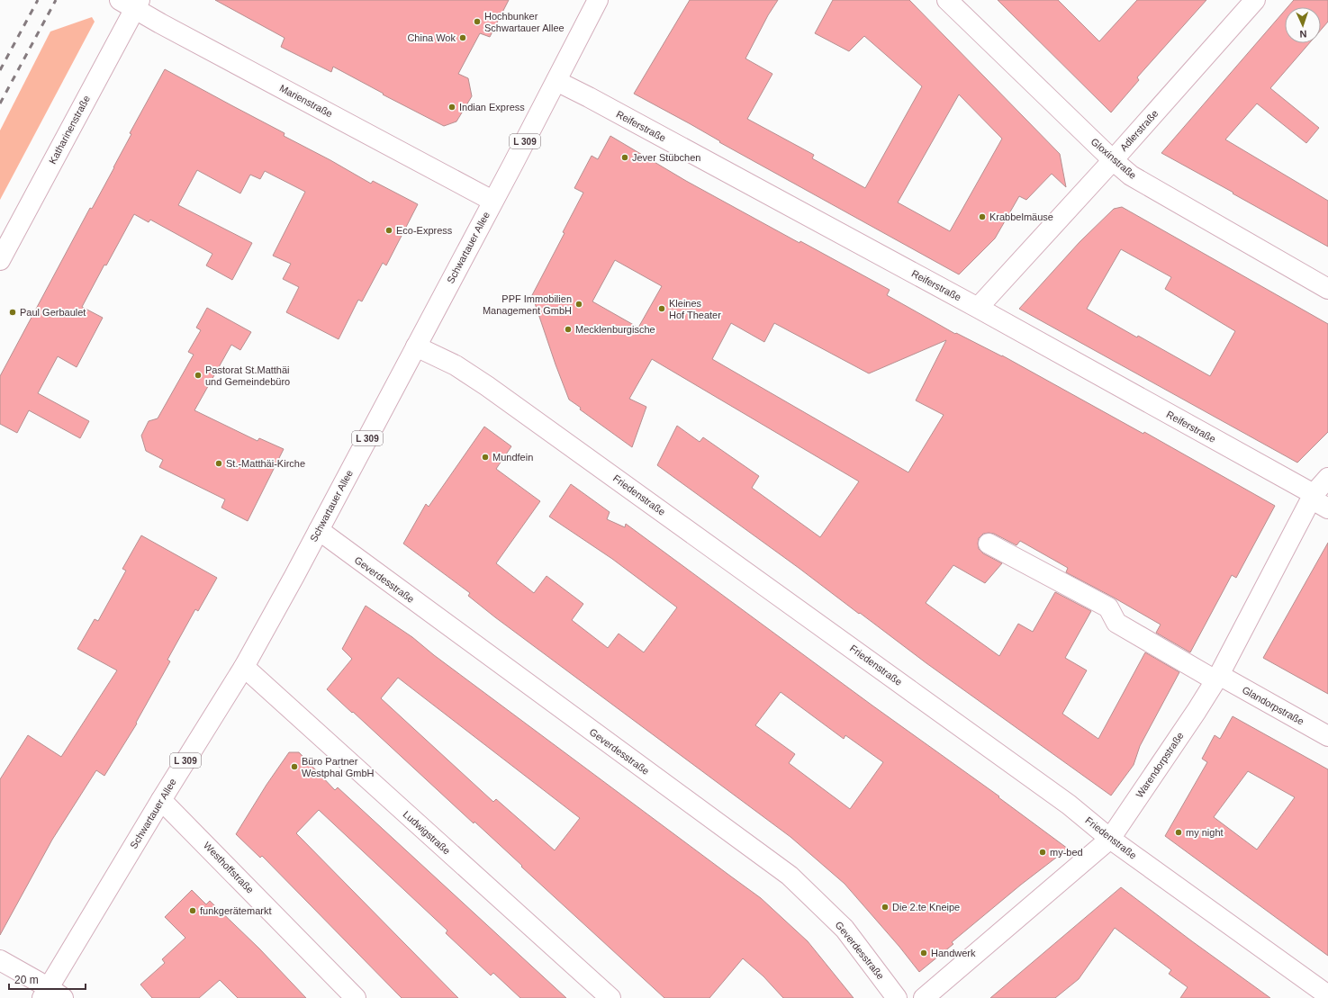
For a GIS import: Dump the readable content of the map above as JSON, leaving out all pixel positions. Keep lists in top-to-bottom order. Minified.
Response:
{"streets":{"street":["Marienstraße","Reiferstraße","Katharinenstraße","Adlerstraße","L 309","Gloxinstraße","Schwartauer Allee","Friedenstraße","Geverdesstraße","Glandorpstraße","Warendorpstraße","Ludwigstraße","Westhoffstraße"]},"crossings":[["Marienstraße","Katharinenstraße"],["Marienstraße","Schwartauer Allee"],["Reiferstraße","Adlerstraße"],["Reiferstraße","Schwartauer Allee"],["Reiferstraße","Warendorpstraße"],["Adlerstraße","Gloxinstraße"],["Schwartauer Allee","Friedenstraße"],["Schwartauer Allee","Geverdesstraße"],["Schwartauer Allee","Ludwigstraße"],["Schwartauer Allee","Westhoffstraße"],["Friedenstraße","Warendorpstraße"],["Glandorpstraße","Warendorpstraße"]],"places":["Hochbunker Schwartauer Allee","China Wok","Indian Express","Jever Stübchen","Krabbelmäuse","Eco-Express","PPF Immobilien Management GmbH","Kleines Hof Theater","Paul Gerbaulet","Mecklenburgische","Pastorat St.Matthäi und Gemeindebüro","Mundfein","St.-Matthäi-Kirche","Büro Partner Westphal GmbH","my night","my-bed","Die 2.te Kneipe","funkgerätemarkt","Handwerk"],"scale_bar":"20 m","north":"bottom"}
